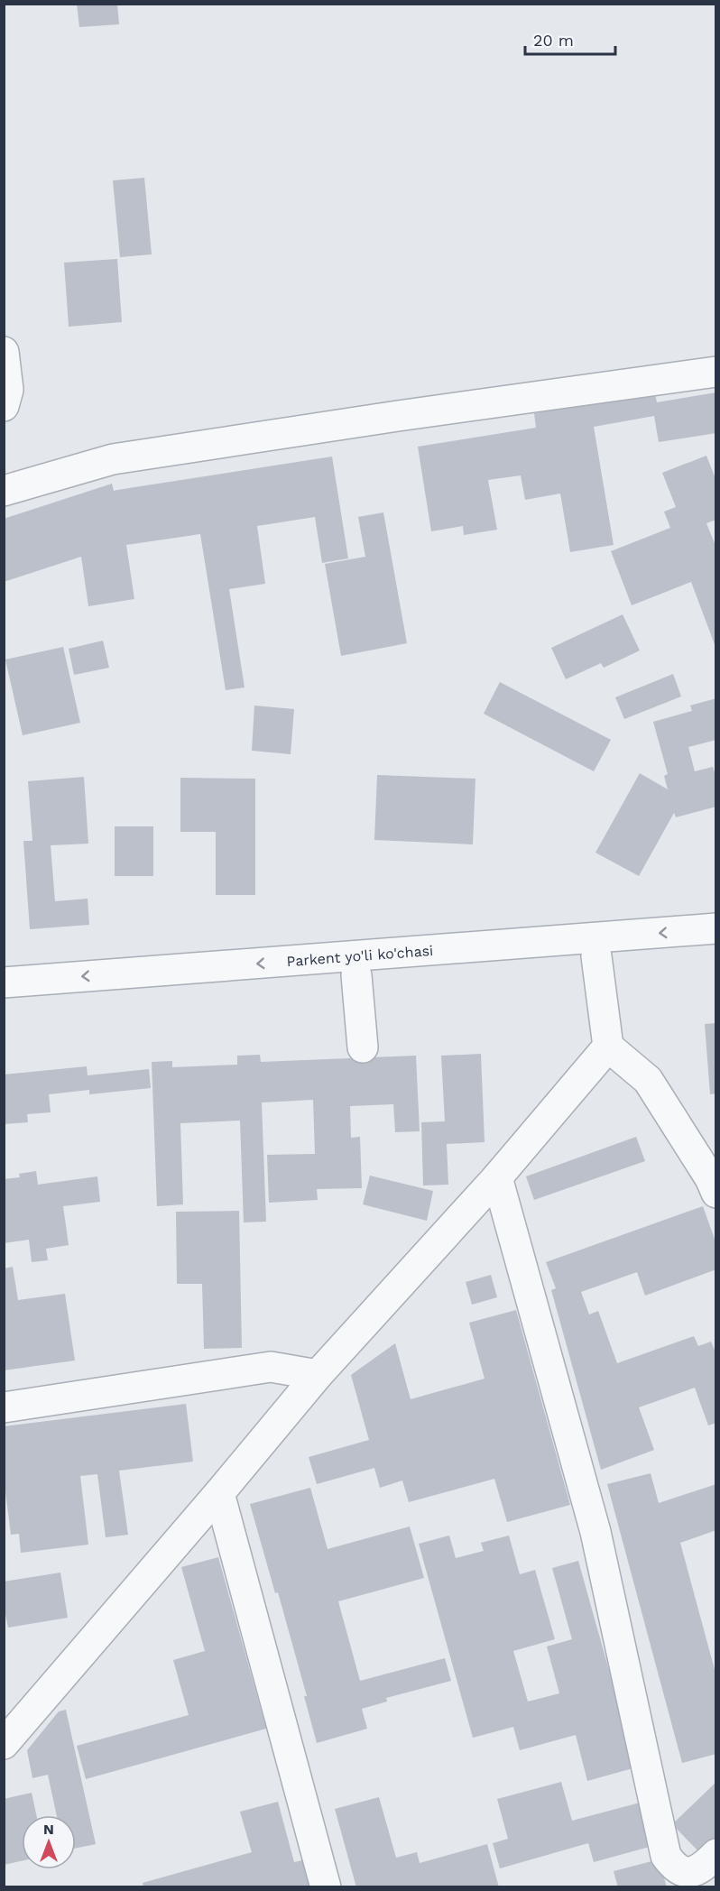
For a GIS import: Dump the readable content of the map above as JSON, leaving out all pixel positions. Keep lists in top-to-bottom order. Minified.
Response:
{"streets":{"street":["Parkent yo'li ko'chasi"]},"scale_bar":"20 m","north":"top"}
